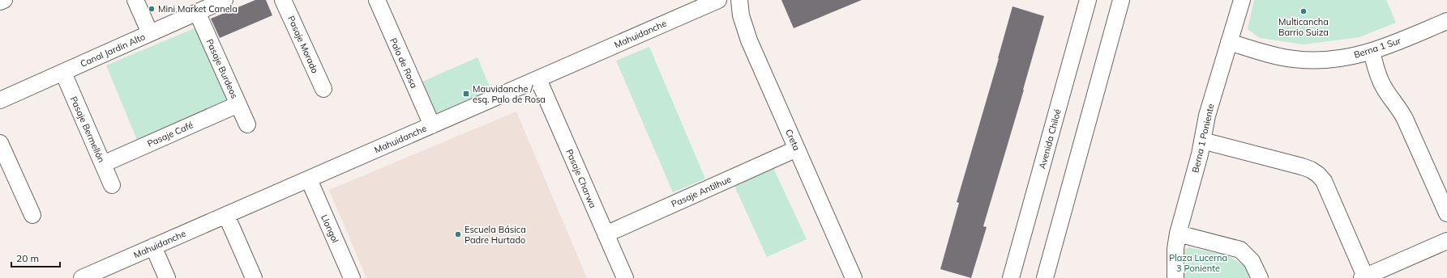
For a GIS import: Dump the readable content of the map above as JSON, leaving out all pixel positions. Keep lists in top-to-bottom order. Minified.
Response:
{"streets":{"street":["Mahuidanche","Pasaje Morado","Berna 1 Sur","Canal Jardin Alto","Palo de Rosa","Pasaje Burdeos","Pasaje Bermellón","Pasaje Café","Berna 1 Poniente","Avenida Chiloé","Creta","Pasaje Charwa","Pasaje Antilhue","Llongol"]},"crossings":[["Mahuidanche","Palo de Rosa"],["Mahuidanche","Pasaje Charwa"],["Mahuidanche","Llongol"],["Berna 1 Sur","Berna 1 Poniente"],["Canal Jardin Alto","Pasaje Burdeos"],["Canal Jardin Alto","Pasaje Bermellón"],["Pasaje Burdeos","Pasaje Café"],["Pasaje Bermellón","Pasaje Café"],["Creta","Pasaje Antilhue"],["Pasaje Charwa","Pasaje Antilhue"]],"parks":["Plaza Lucerna 3 Poniente"],"places":{"other":["Mini Market Canela","Multicancha Barrio Suiza","Escuela Básica Padre Hurtado"],"transit":["Mauvidanche / esq. Palo de Rosa"]},"scale_bar":"20 m"}
